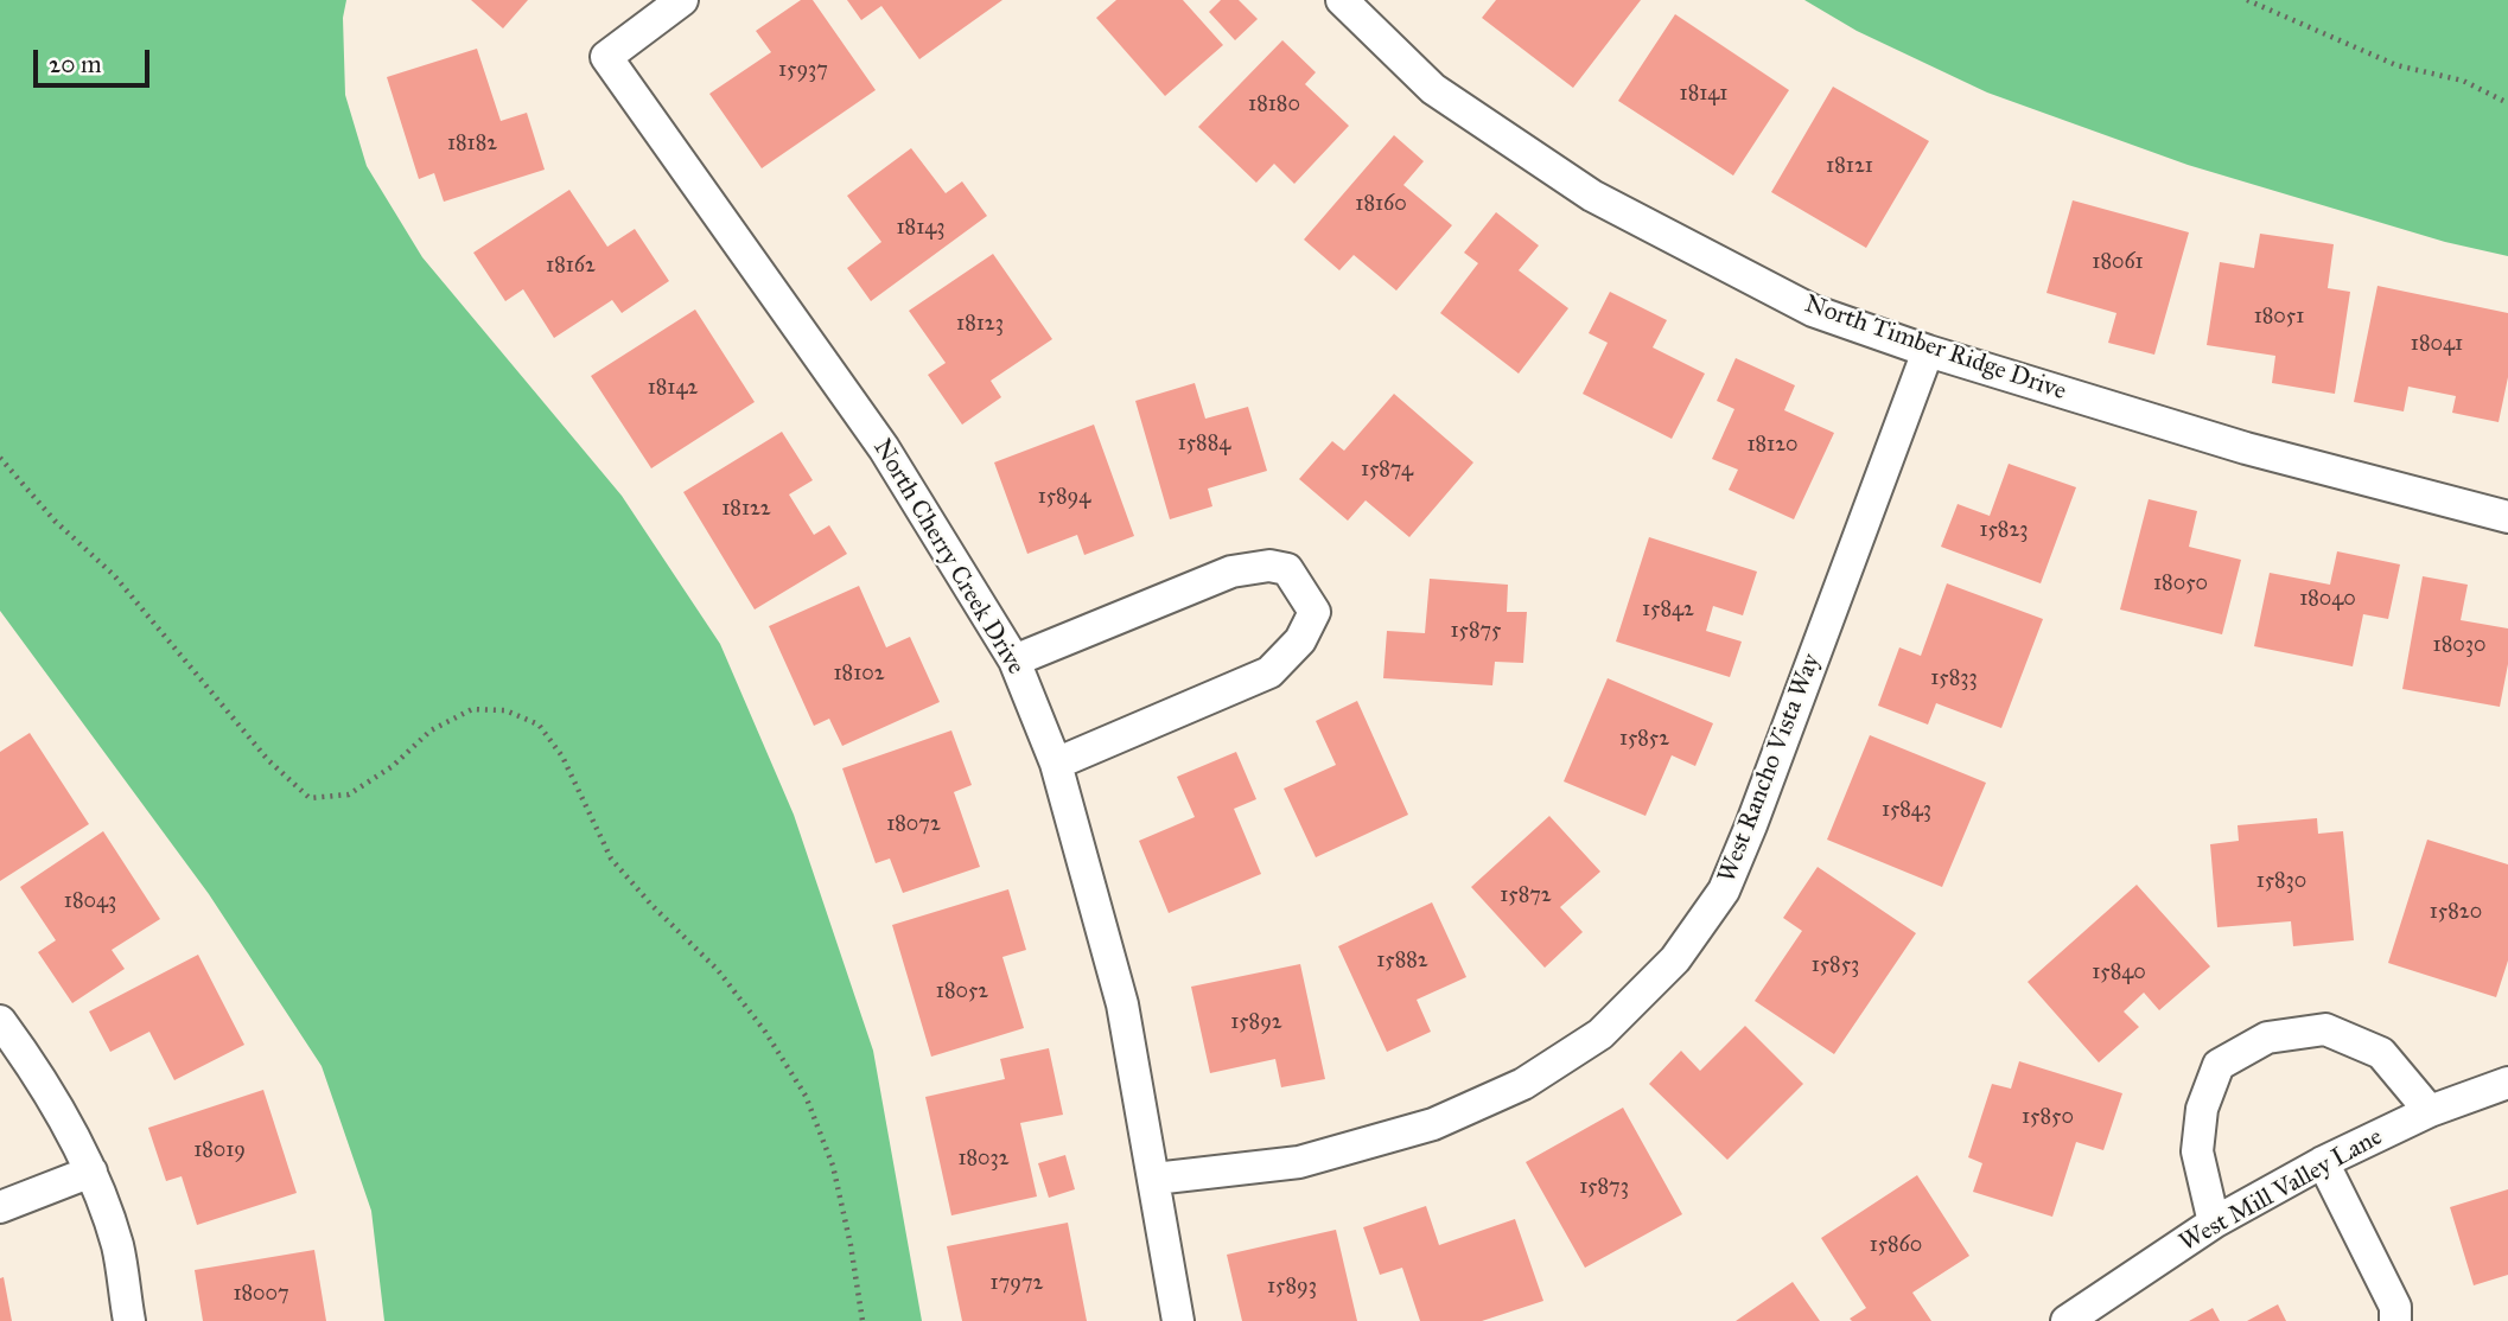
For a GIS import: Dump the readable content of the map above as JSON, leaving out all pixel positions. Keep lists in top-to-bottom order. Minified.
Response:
{"streets":{"street":["North Timber Ridge Drive","North Cherry Creek Drive","West Rancho Vista Way","West Mill Valley Lane"]},"crossings":[["North Timber Ridge Drive","West Rancho Vista Way"],["North Cherry Creek Drive","West Rancho Vista Way"]],"house_numbers":["15937","18141","18180","18182","18121","18160","18143","18061","18162","18051","18123","18041","18142","15884","18120","15874","15894","18122","15823","18050","18040","15842","15875","18030","18102","15833","15852","15843","18072","15830","15872","18043","15820","15882","15853","15840","18052","15892","15850","18019","18032","15873","15860","17972","15893","18007"],"scale_bar":"20 m"}
